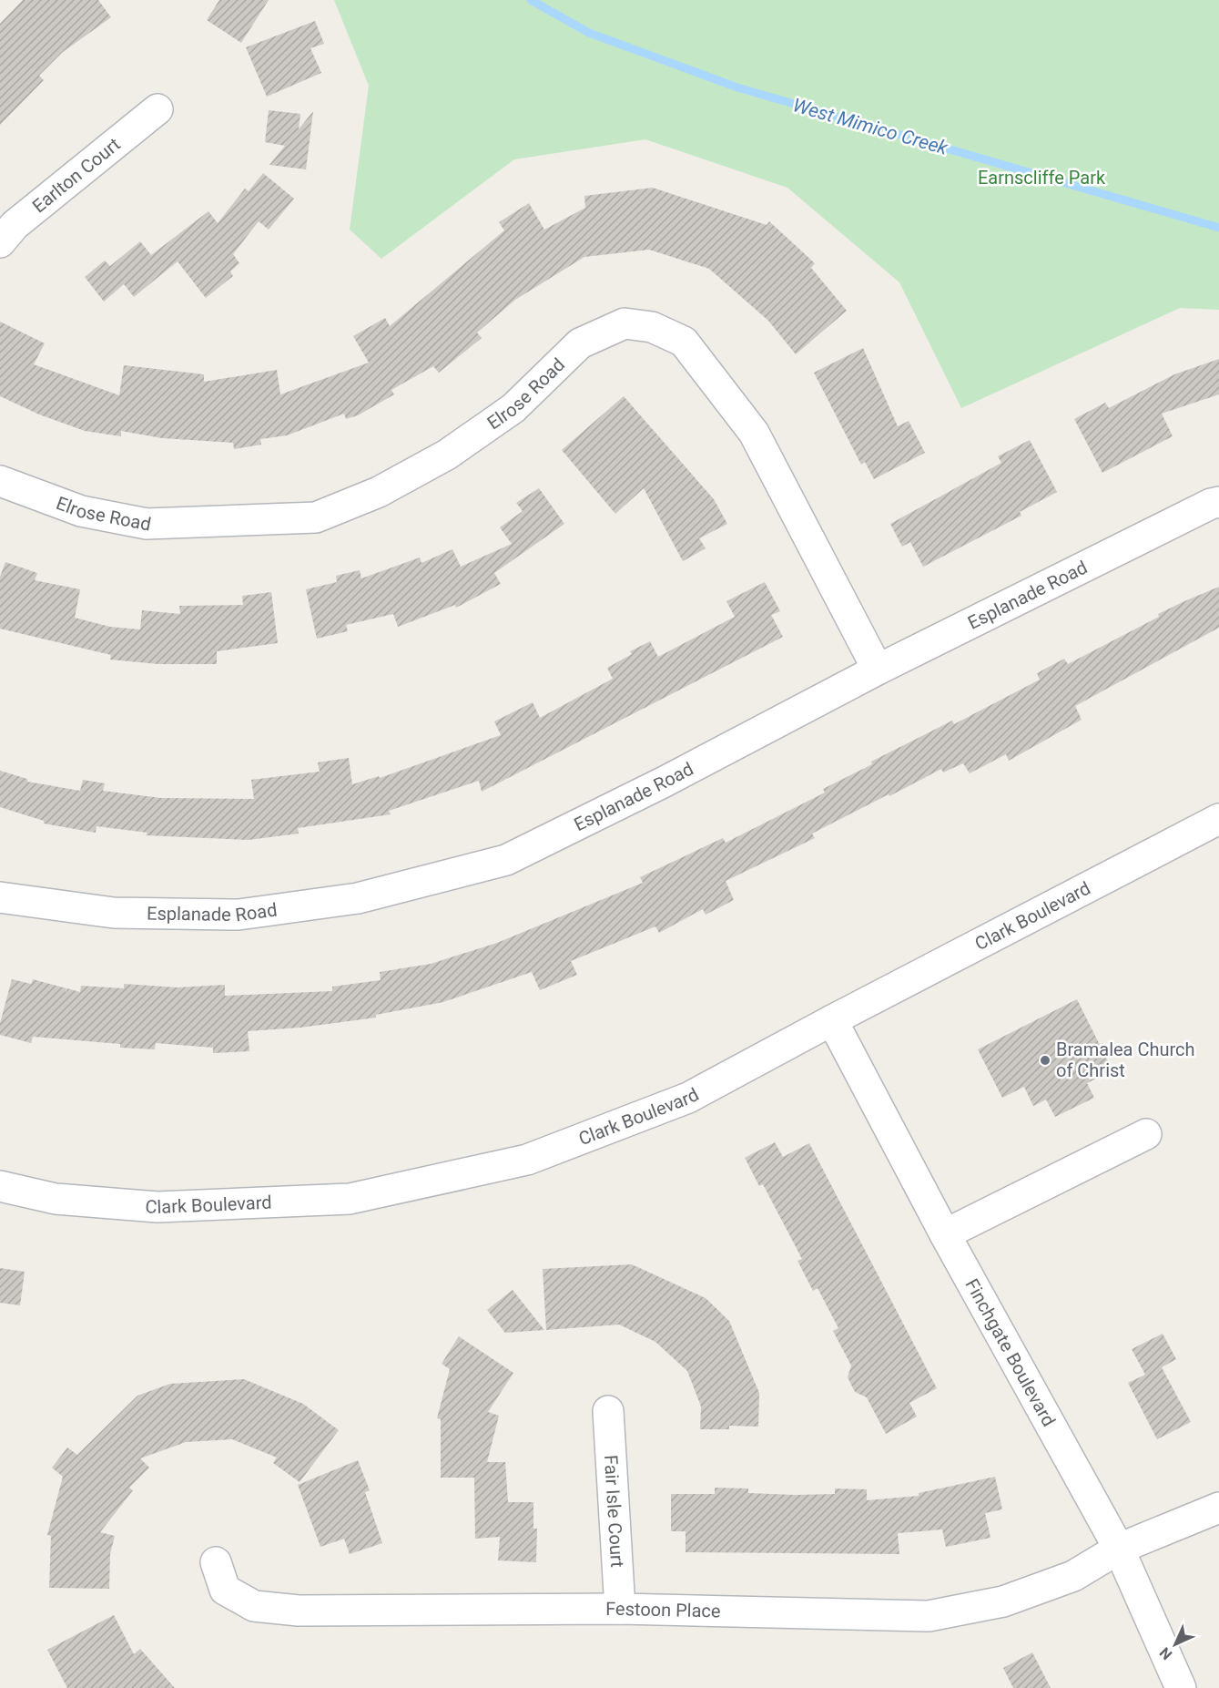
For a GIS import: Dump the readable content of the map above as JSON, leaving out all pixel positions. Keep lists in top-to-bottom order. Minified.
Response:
{"streets":{"street":["Earlton Court","Elrose Road","Esplanade Road","Clark Boulevard","Finchgate Boulevard","Fair Isle Court","Festoon Place"]},"crossings":[["Elrose Road","Esplanade Road"],["Clark Boulevard","Finchgate Boulevard"],["Finchgate Boulevard","Festoon Place"],["Fair Isle Court","Festoon Place"]],"water":["West Mimico Creek"],"parks":["Earnscliffe Park"],"places":["Bramalea Church of Christ"],"north":"bottom left"}
